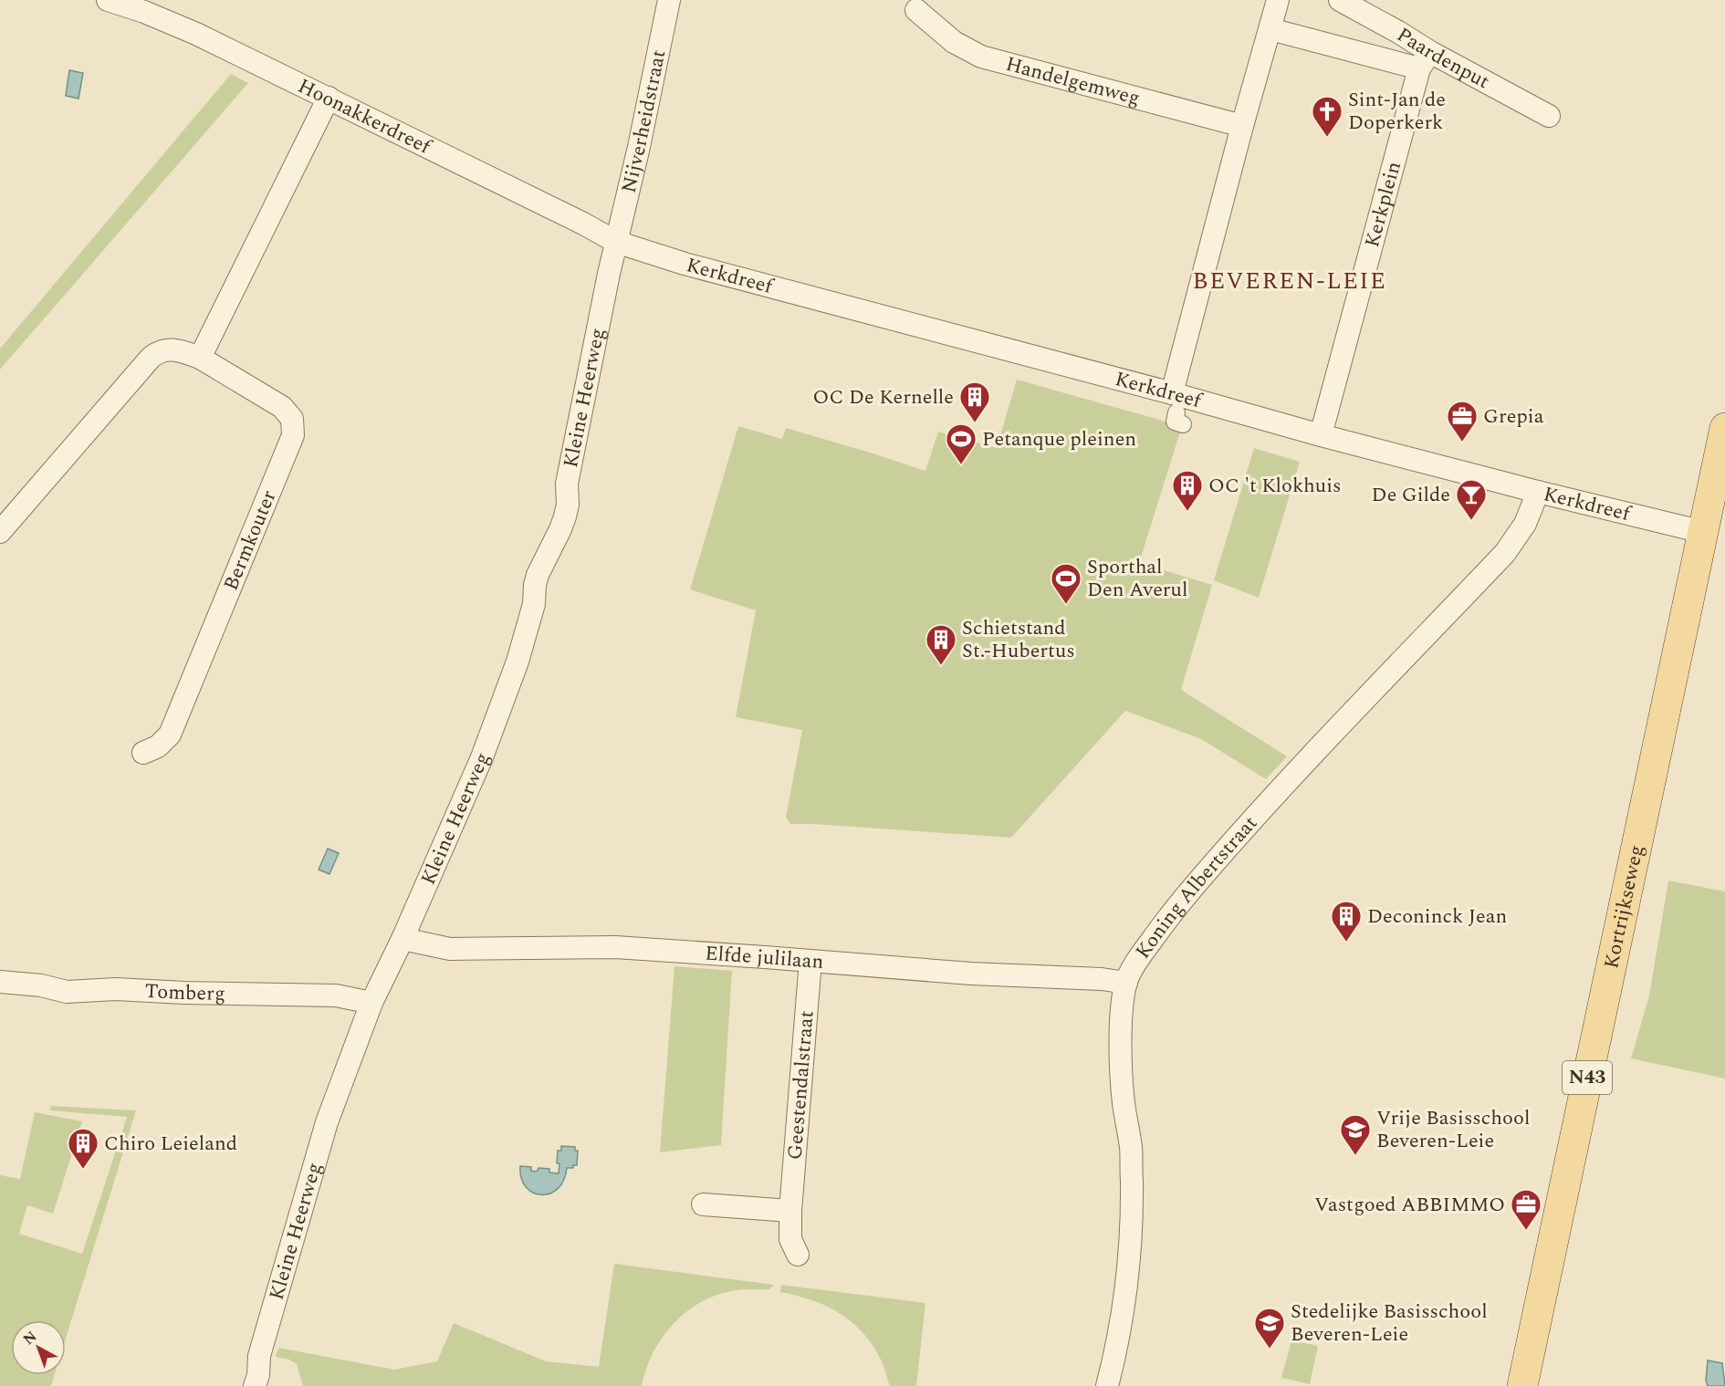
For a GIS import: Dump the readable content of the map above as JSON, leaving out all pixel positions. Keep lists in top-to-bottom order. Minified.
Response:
{"streets":{"main road":["Kortrijkseweg","N43"],"street":["Paardenput","Handelgemweg","Hoonakkerdreef","Nijverheidstraat","Kerkplein","Kerkdreef","Kleine Heerweg","Bermkouter","Koning Albertstraat","Elfde julilaan","Tomberg","Geestendalstraat"]},"crossings":[["Paardenput","Kerkplein"],["Hoonakkerdreef","Nijverheidstraat"],["Hoonakkerdreef","Kerkdreef"],["Hoonakkerdreef","Kleine Heerweg"],["Nijverheidstraat","Kerkdreef"],["Nijverheidstraat","Kleine Heerweg"],["Kerkplein","Kerkdreef"],["Kerkdreef","Kleine Heerweg"],["Kerkdreef","Koning Albertstraat"],["Kerkdreef","Kortrijkseweg"],["Kleine Heerweg","Elfde julilaan"],["Kleine Heerweg","Tomberg"],["Koning Albertstraat","Elfde julilaan"],["Elfde julilaan","Geestendalstraat"]],"districts":["BEVEREN-LEIE"],"places":{"church":["Sint-Jan de Doperkerk"],"building":["OC De Kernelle","OC 't Klokhuis","Schietstand St.-Hubertus","Deconinck Jean","Chiro Leieland"],"office":["Grepia","Vastgoed ABBIMMO"],"sports":["Petanque pleinen","Sporthal Den Averul"],"bar":["De Gilde"],"school or university":["Vrije Basisschool Beveren-Leie","Stedelijke Basisschool Beveren-Leie"]},"north":"top left"}
